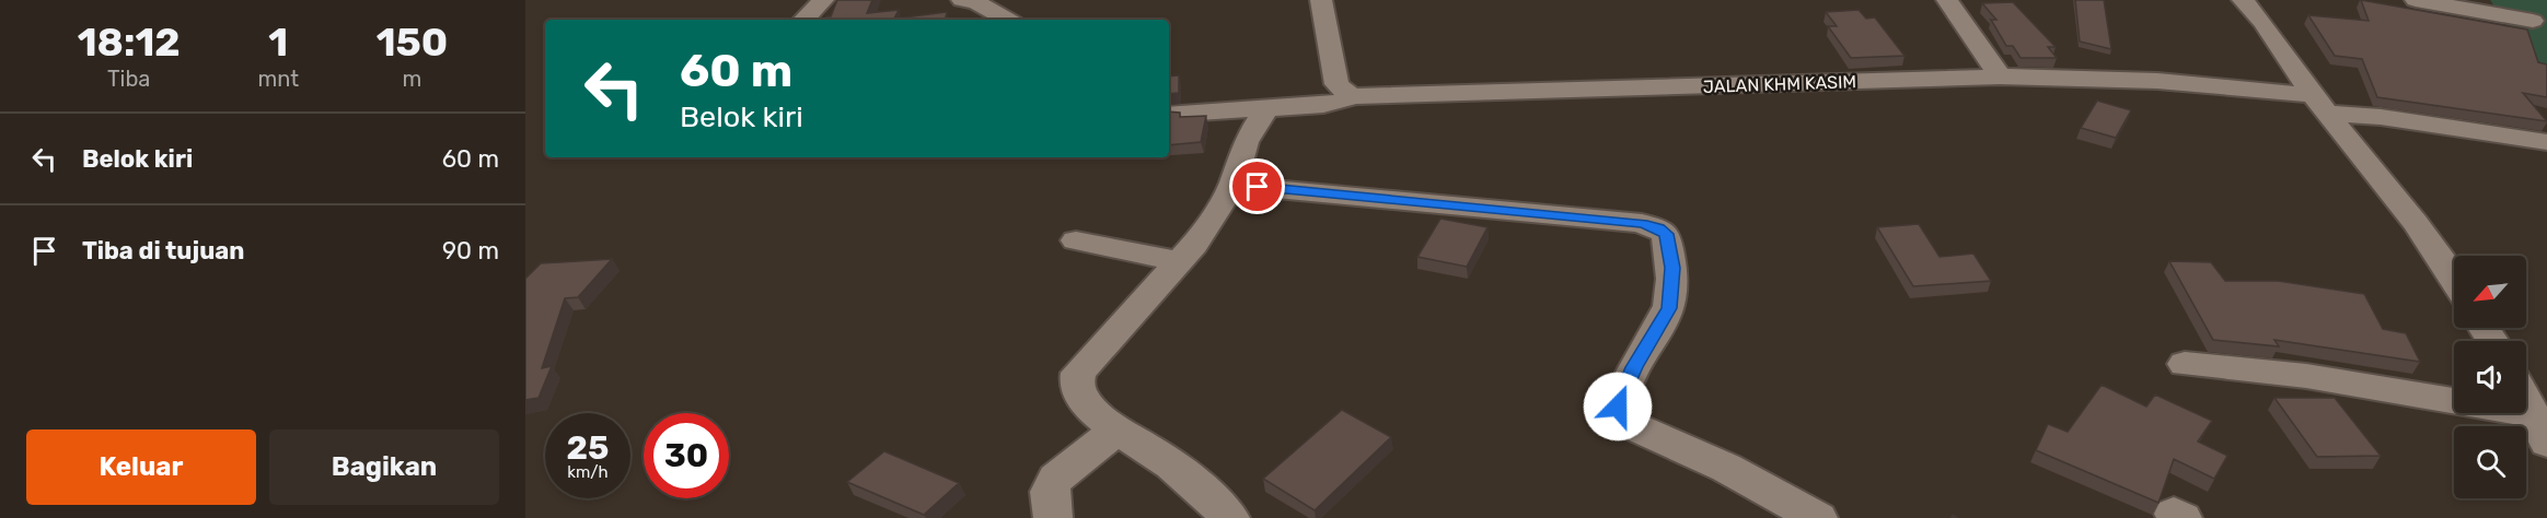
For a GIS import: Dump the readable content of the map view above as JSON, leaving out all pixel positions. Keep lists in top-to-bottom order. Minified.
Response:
{"streets":{"street":["JALAN KHM KASIM"]},"north":"bottom left","page":{"eta":["18:12","Tiba","1","mnt","150","m"],"turn":["60 m","Belok kiri"],"list":[{"name":"Belok kiri","value":"60 m"},{"name":"Tiba di tujuan","value":"90 m"}],"speed":"25 km/h","limit":"30","buttons":["Keluar","Bagikan"]}}
